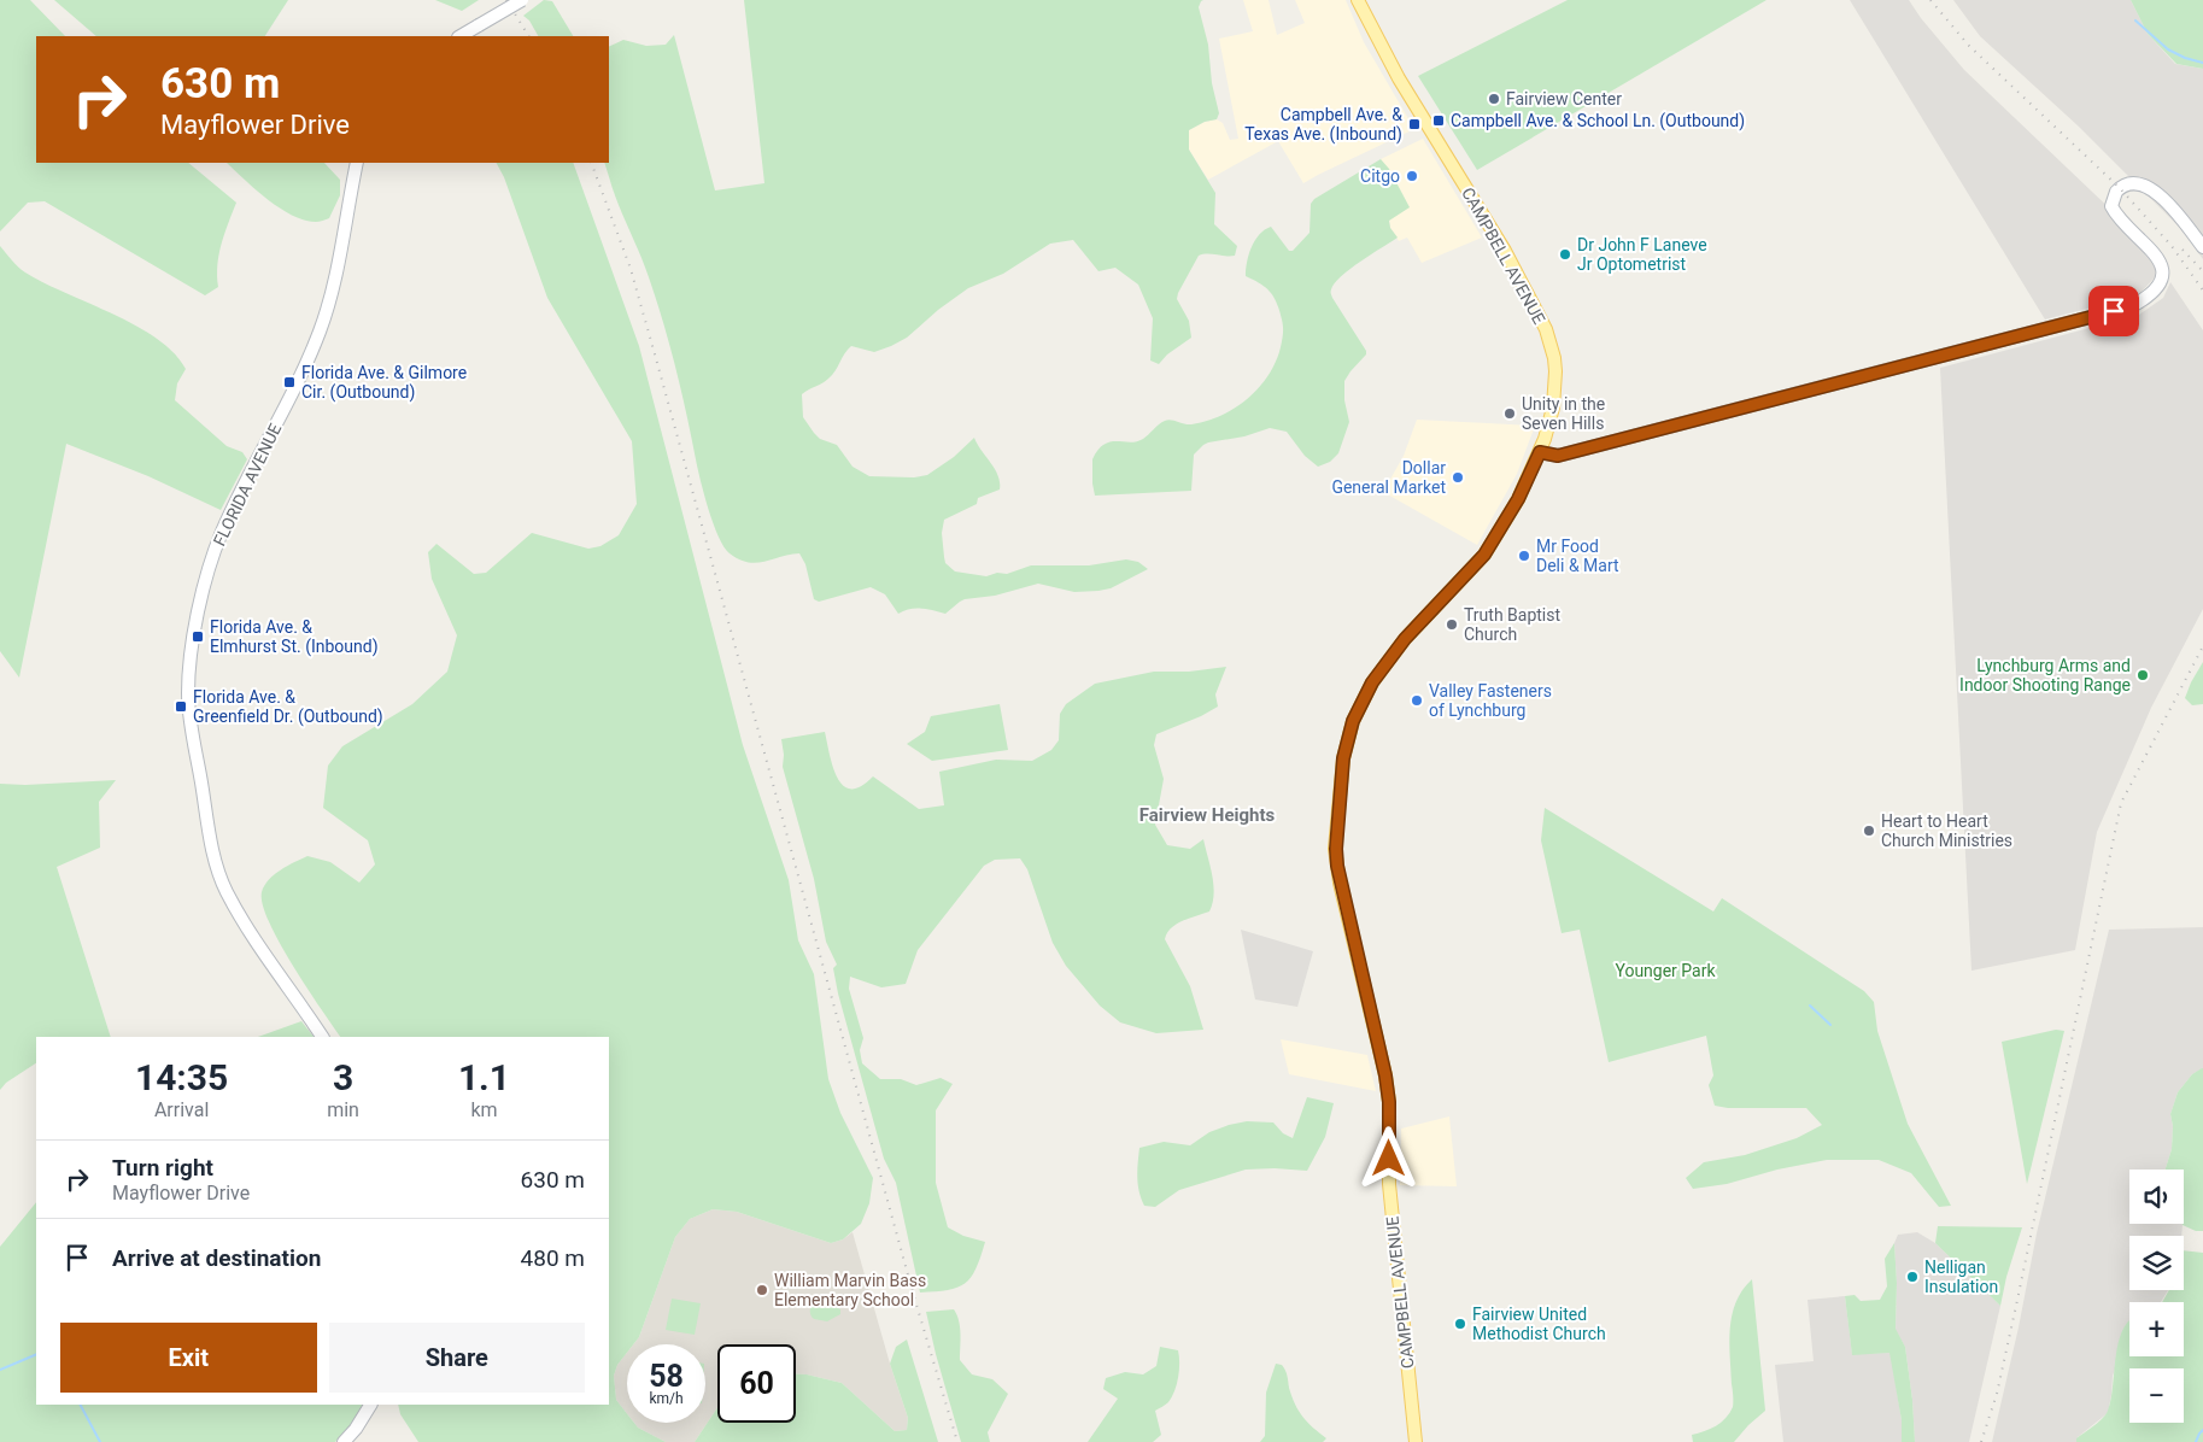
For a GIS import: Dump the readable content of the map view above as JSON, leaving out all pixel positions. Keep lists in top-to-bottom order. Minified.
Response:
{"streets":{"main road":["CAMPBELL AVENUE","FLORIDA AVENUE"]},"districts":["Fairview Heights"],"parks":["Younger Park"],"places":{"other":["Fairview Center","Citgo","Dr John F Laneve Jr Optometrist","Unity in the Seven Hills","Dollar General Market","Mr Food Deli & Mart","Truth Baptist Church","Lynchburg Arms and Indoor Shooting Range","Valley Fasteners of Lynchburg","Heart to Heart Church Ministries","Nelligan Insulation","William Marvin Bass Elementary School","Fairview United Methodist Church"],"transit":["Campbell Ave. & School Ln. (Outbound)","Campbell Ave. & Texas Ave. (Inbound)","Florida Ave. & Gilmore Cir. (Outbound)","Florida Ave. & Elmhurst St. (Inbound)","Florida Ave. & Greenfield Dr. (Outbound)"]},"page":{"turn":["630 m","Mayflower Drive"],"eta":["14:35","Arrival","3","min","1.1","km"],"list":[{"name":"Turn right","note":"Mayflower Drive","value":"630 m"},{"name":"Arrive at destination","value":"480 m"}],"map_buttons":["+","−"],"buttons":["Exit","Share"],"speed":"58 km/h","limit":"60"}}
